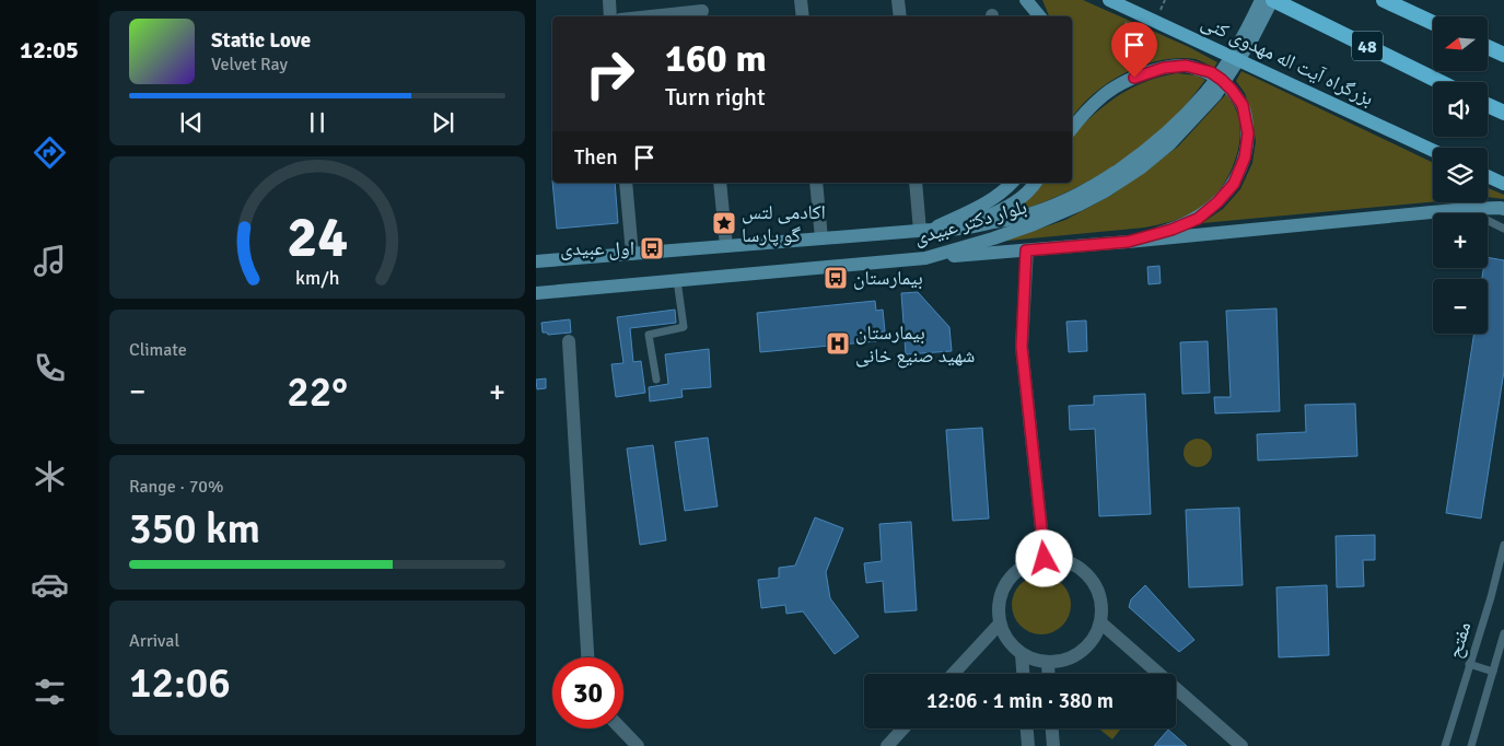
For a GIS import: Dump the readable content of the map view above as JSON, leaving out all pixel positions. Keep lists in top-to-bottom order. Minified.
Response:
{"streets":{"highway":["48"],"main road":["بزرگراه آیت اله مهدوی کنی","بلوار دکتر عبیدی"],"lane":["مفتح"]},"crossings":[["48","بلوار دکتر عبیدی"]],"places":{"place":["اکادمی لتس گو پارسا"],"bus stop":["اول عبیدی","بیمارستان"],"hospital":["بیمارستان شهید صنیع خانی"]},"north":"left","page":{"tabs":"12:05","map_buttons":["+","−"],"turn":["160 m","Turn right"],"song":["Static Love","Velvet Ray"],"then":"Then","tile":["Climate",["Range · 70%","350 km"],["Arrival","12:06"]],"heat":["−","22°","+"],"limit":"30","trip":"12:06 · 1 min · 380 m","gauge":["24","km/h"]}}
